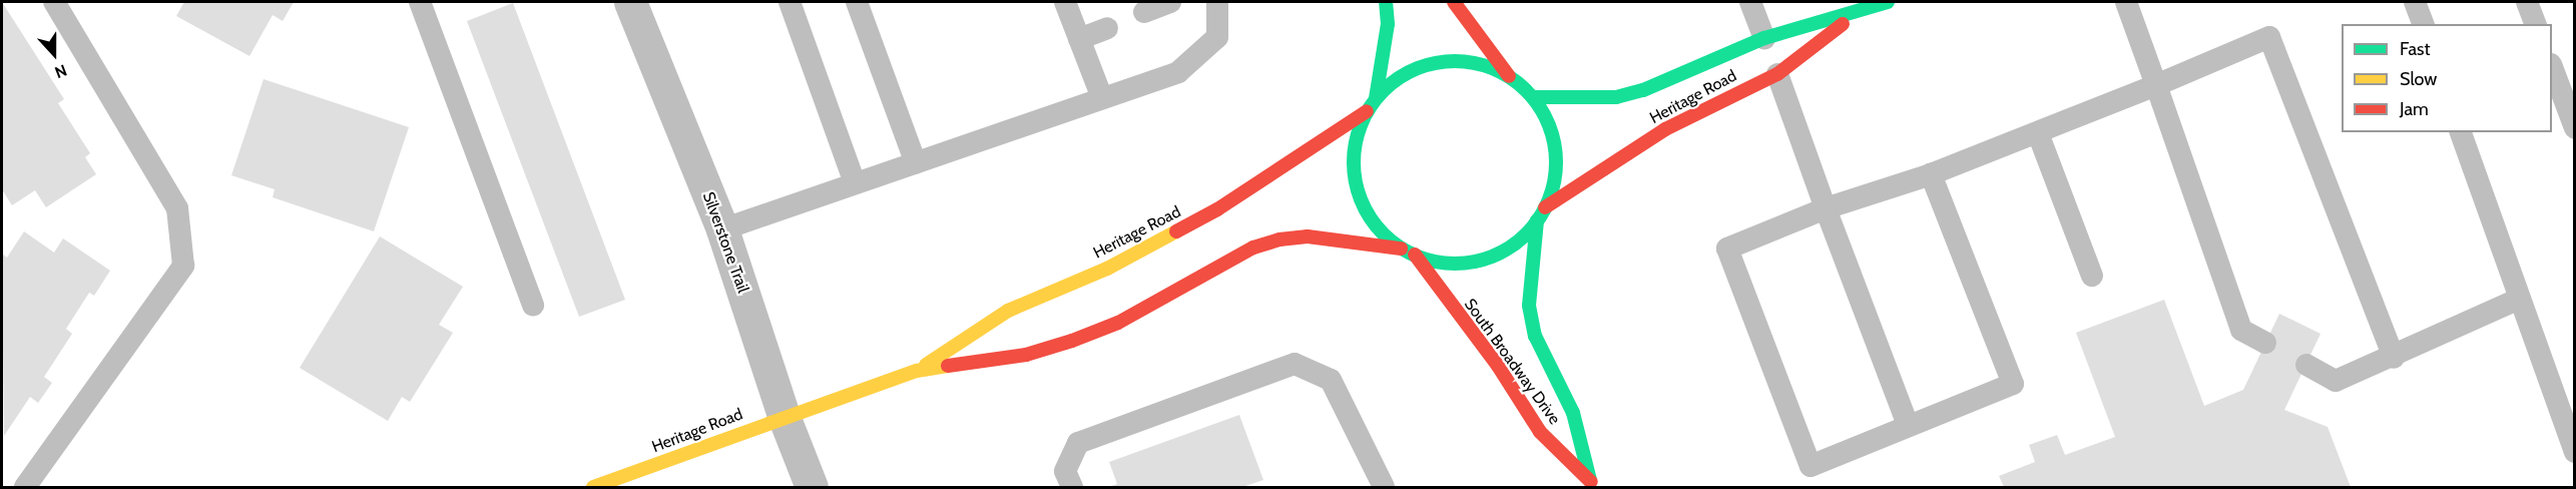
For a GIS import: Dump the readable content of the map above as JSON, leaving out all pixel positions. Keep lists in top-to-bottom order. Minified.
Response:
{"streets":{"main road":["Heritage Road","South Broadway Drive"],"street":["Silverstone Trail"]},"crossings":[["Heritage Road","Silverstone Trail"],["Heritage Road","South Broadway Drive"]],"legend":["Fast","Slow","Jam"],"north":"bottom"}
